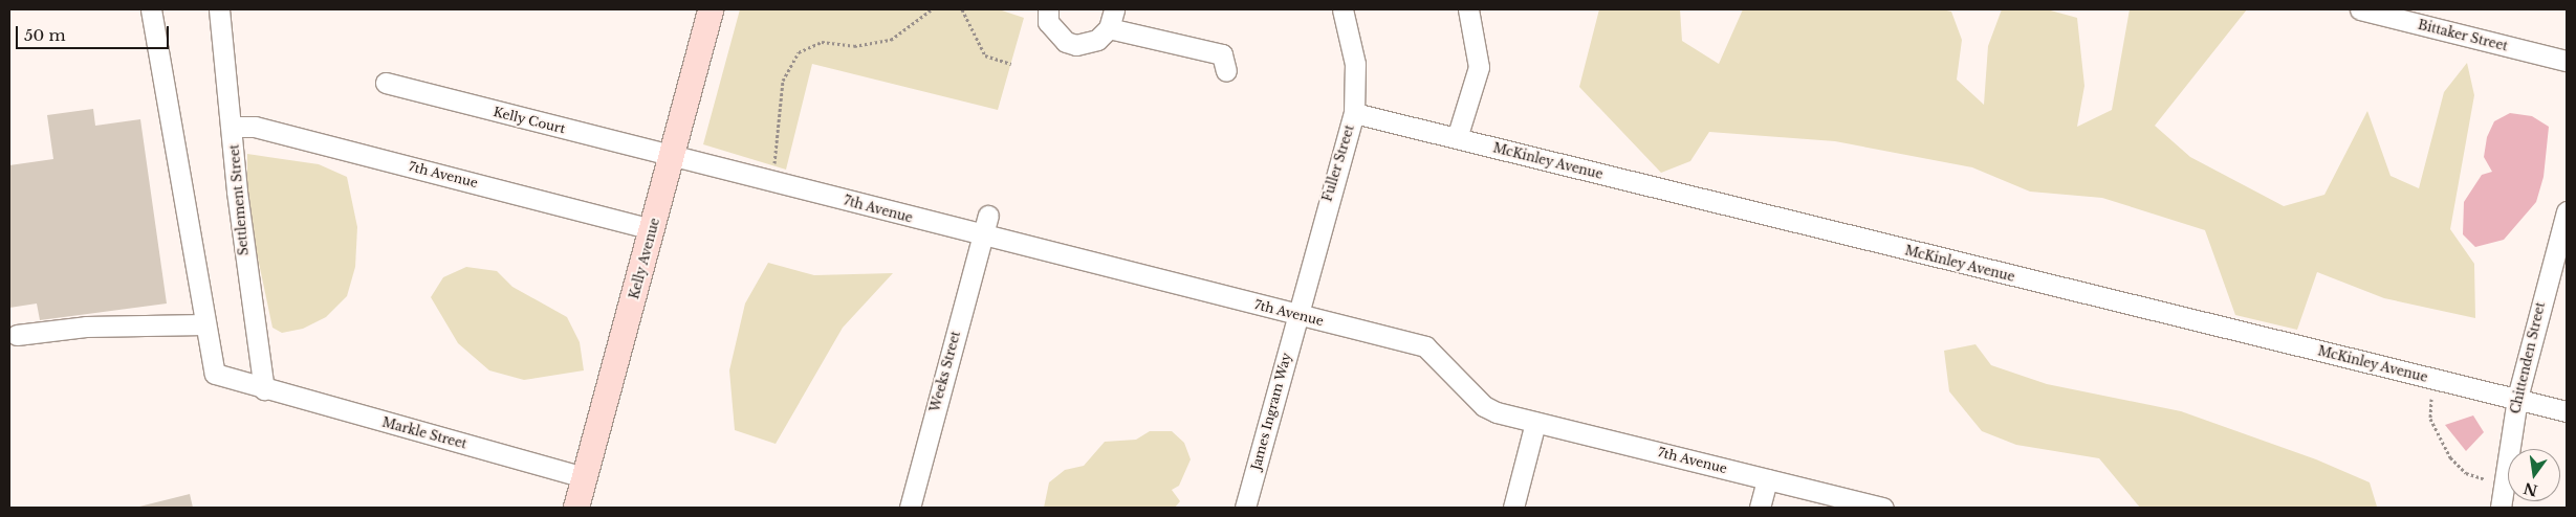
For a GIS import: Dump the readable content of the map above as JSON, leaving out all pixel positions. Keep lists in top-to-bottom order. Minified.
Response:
{"streets":{"main road":["Kelly Avenue"],"street":["Bittaker Street","Kelly Court","McKinley Avenue","Fuller Street","7th Avenue","Settlement Street","Chittenden Street","Weeks Street","James Ingram Way","Markle Street"]},"crossings":[["Kelly Court","7th Avenue"],["Kelly Court","Kelly Avenue"],["McKinley Avenue","Fuller Street"],["McKinley Avenue","Chittenden Street"],["Fuller Street","7th Avenue"],["Fuller Street","James Ingram Way"],["7th Avenue","Settlement Street"],["7th Avenue","Kelly Avenue"],["7th Avenue","Weeks Street"],["7th Avenue","James Ingram Way"],["Settlement Street","Markle Street"],["Kelly Avenue","Markle Street"]],"scale_bar":"50 m","north":"bottom"}
